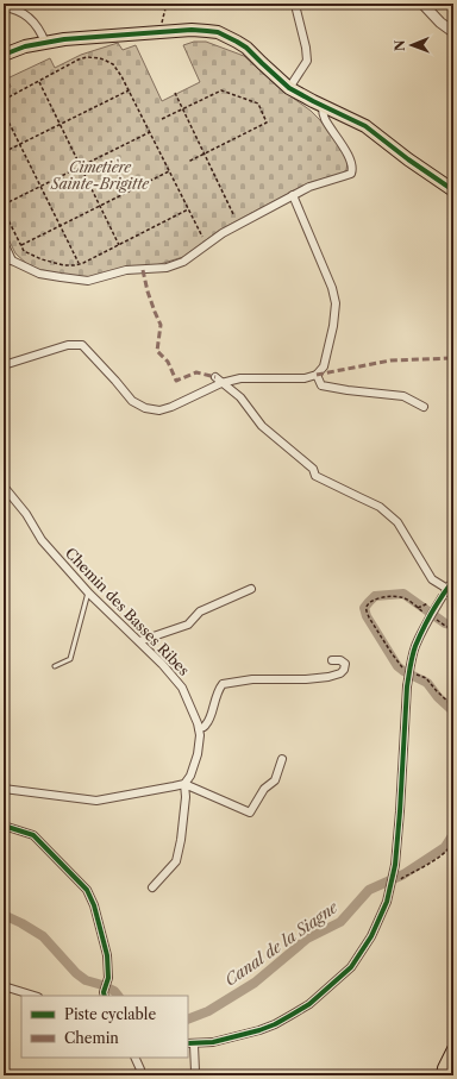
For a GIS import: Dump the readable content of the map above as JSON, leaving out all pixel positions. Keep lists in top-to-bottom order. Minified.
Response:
{"streets":{"street":["Chemin des Basses Ribes"]},"water":["Canal de la Siagne"],"parks":["Cimetière Sainte-Brigitte"],"legend":["Piste cyclable","Chemin"],"north":"left"}
